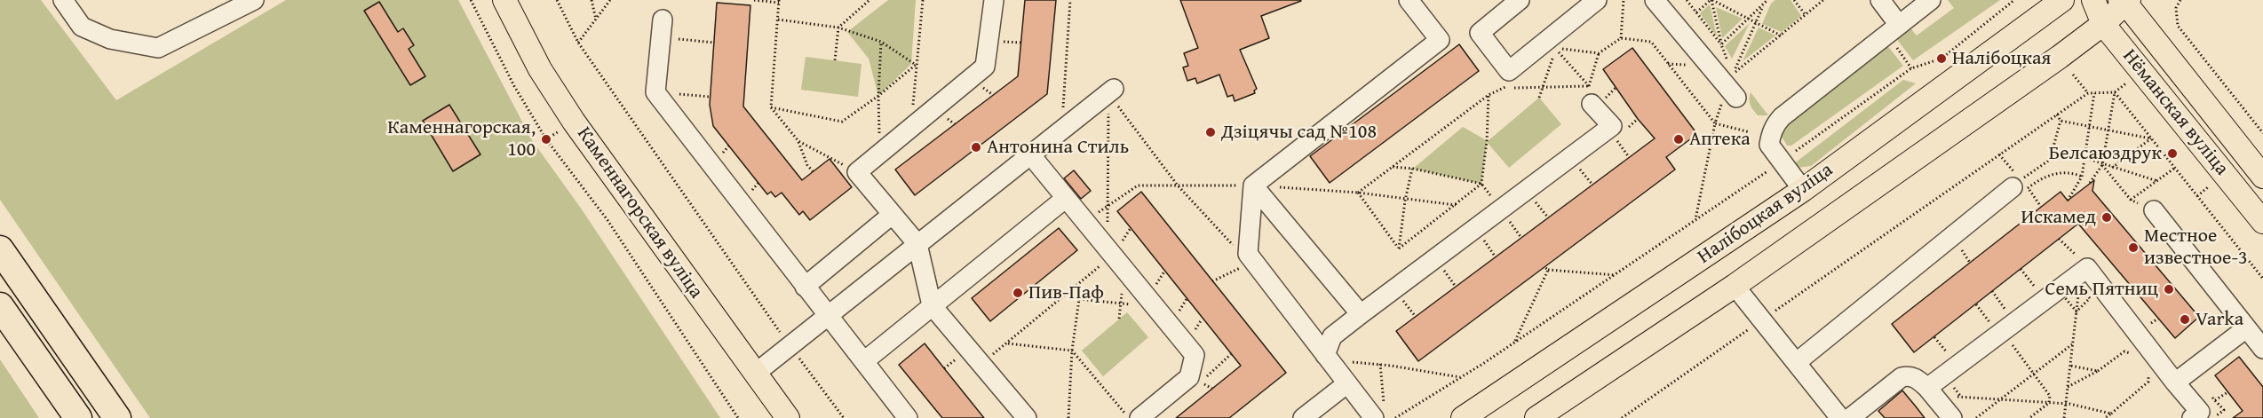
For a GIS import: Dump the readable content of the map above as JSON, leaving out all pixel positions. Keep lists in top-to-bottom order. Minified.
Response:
{"streets":{"main road":["Нёманская вуліца","Каменнагорская вуліца","Налібоцкая вуліца"]},"crossings":[["Нёманская вуліца","Налібоцкая вуліца"]],"places":["Налібоцкая","Дзіцячы сад №108","Каменнагорская, 100","Аптека","Антонина Стиль","Белсаюздрук","Искамед","Местное известное-3","Семь Пятниц","Пив-Паф","Varka"]}
